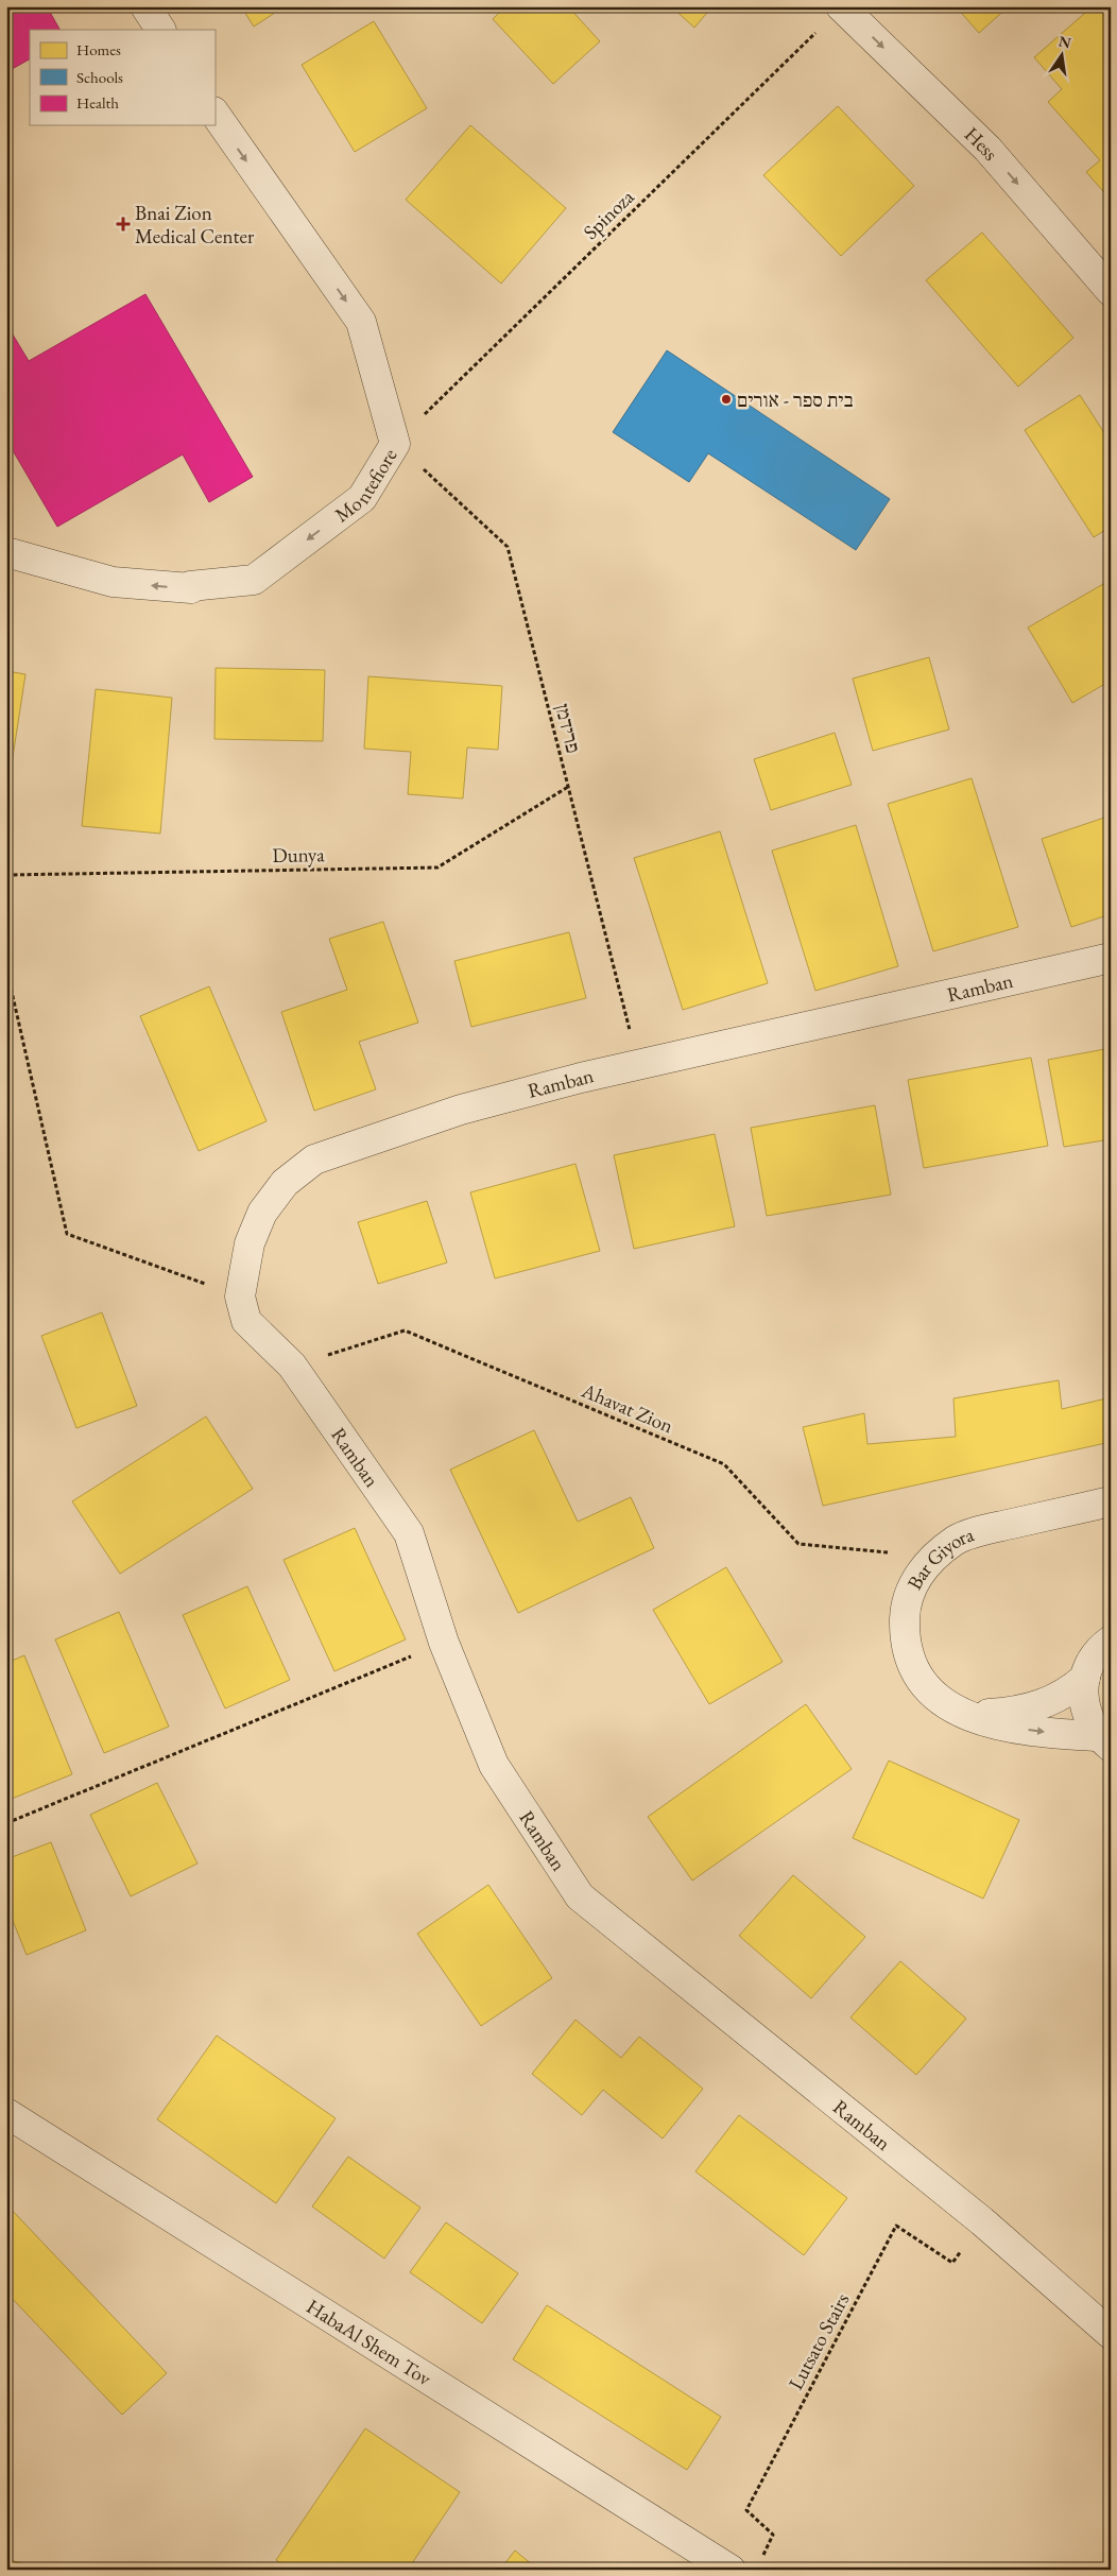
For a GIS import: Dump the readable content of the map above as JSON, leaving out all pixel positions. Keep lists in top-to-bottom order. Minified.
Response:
{"streets":{"street":["Hess","Montefiore","Ramban","Bar Giyora","HabaAl Shem Tov"],"path":["Spinoza","פרידמן","Dunya","Ahavat Zion","Lutsato Stairs"]},"crossings":[["Hess","Spinoza"],["Spinoza","Montefiore"],["Spinoza","פרידמן"],["Montefiore","פרידמן"],["פרידמן","Dunya"],["פרידמן","Ramban"],["Ramban","Ahavat Zion"],["Ramban","Lutsato Stairs"],["Ahavat Zion","Bar Giyora"]],"one_way":["Hess"],"places":{"health":["Bnai Zion Medical Center"],"other":["בית ספר - אורים"]},"legend":["Homes","Schools","Health"],"north":"top"}
